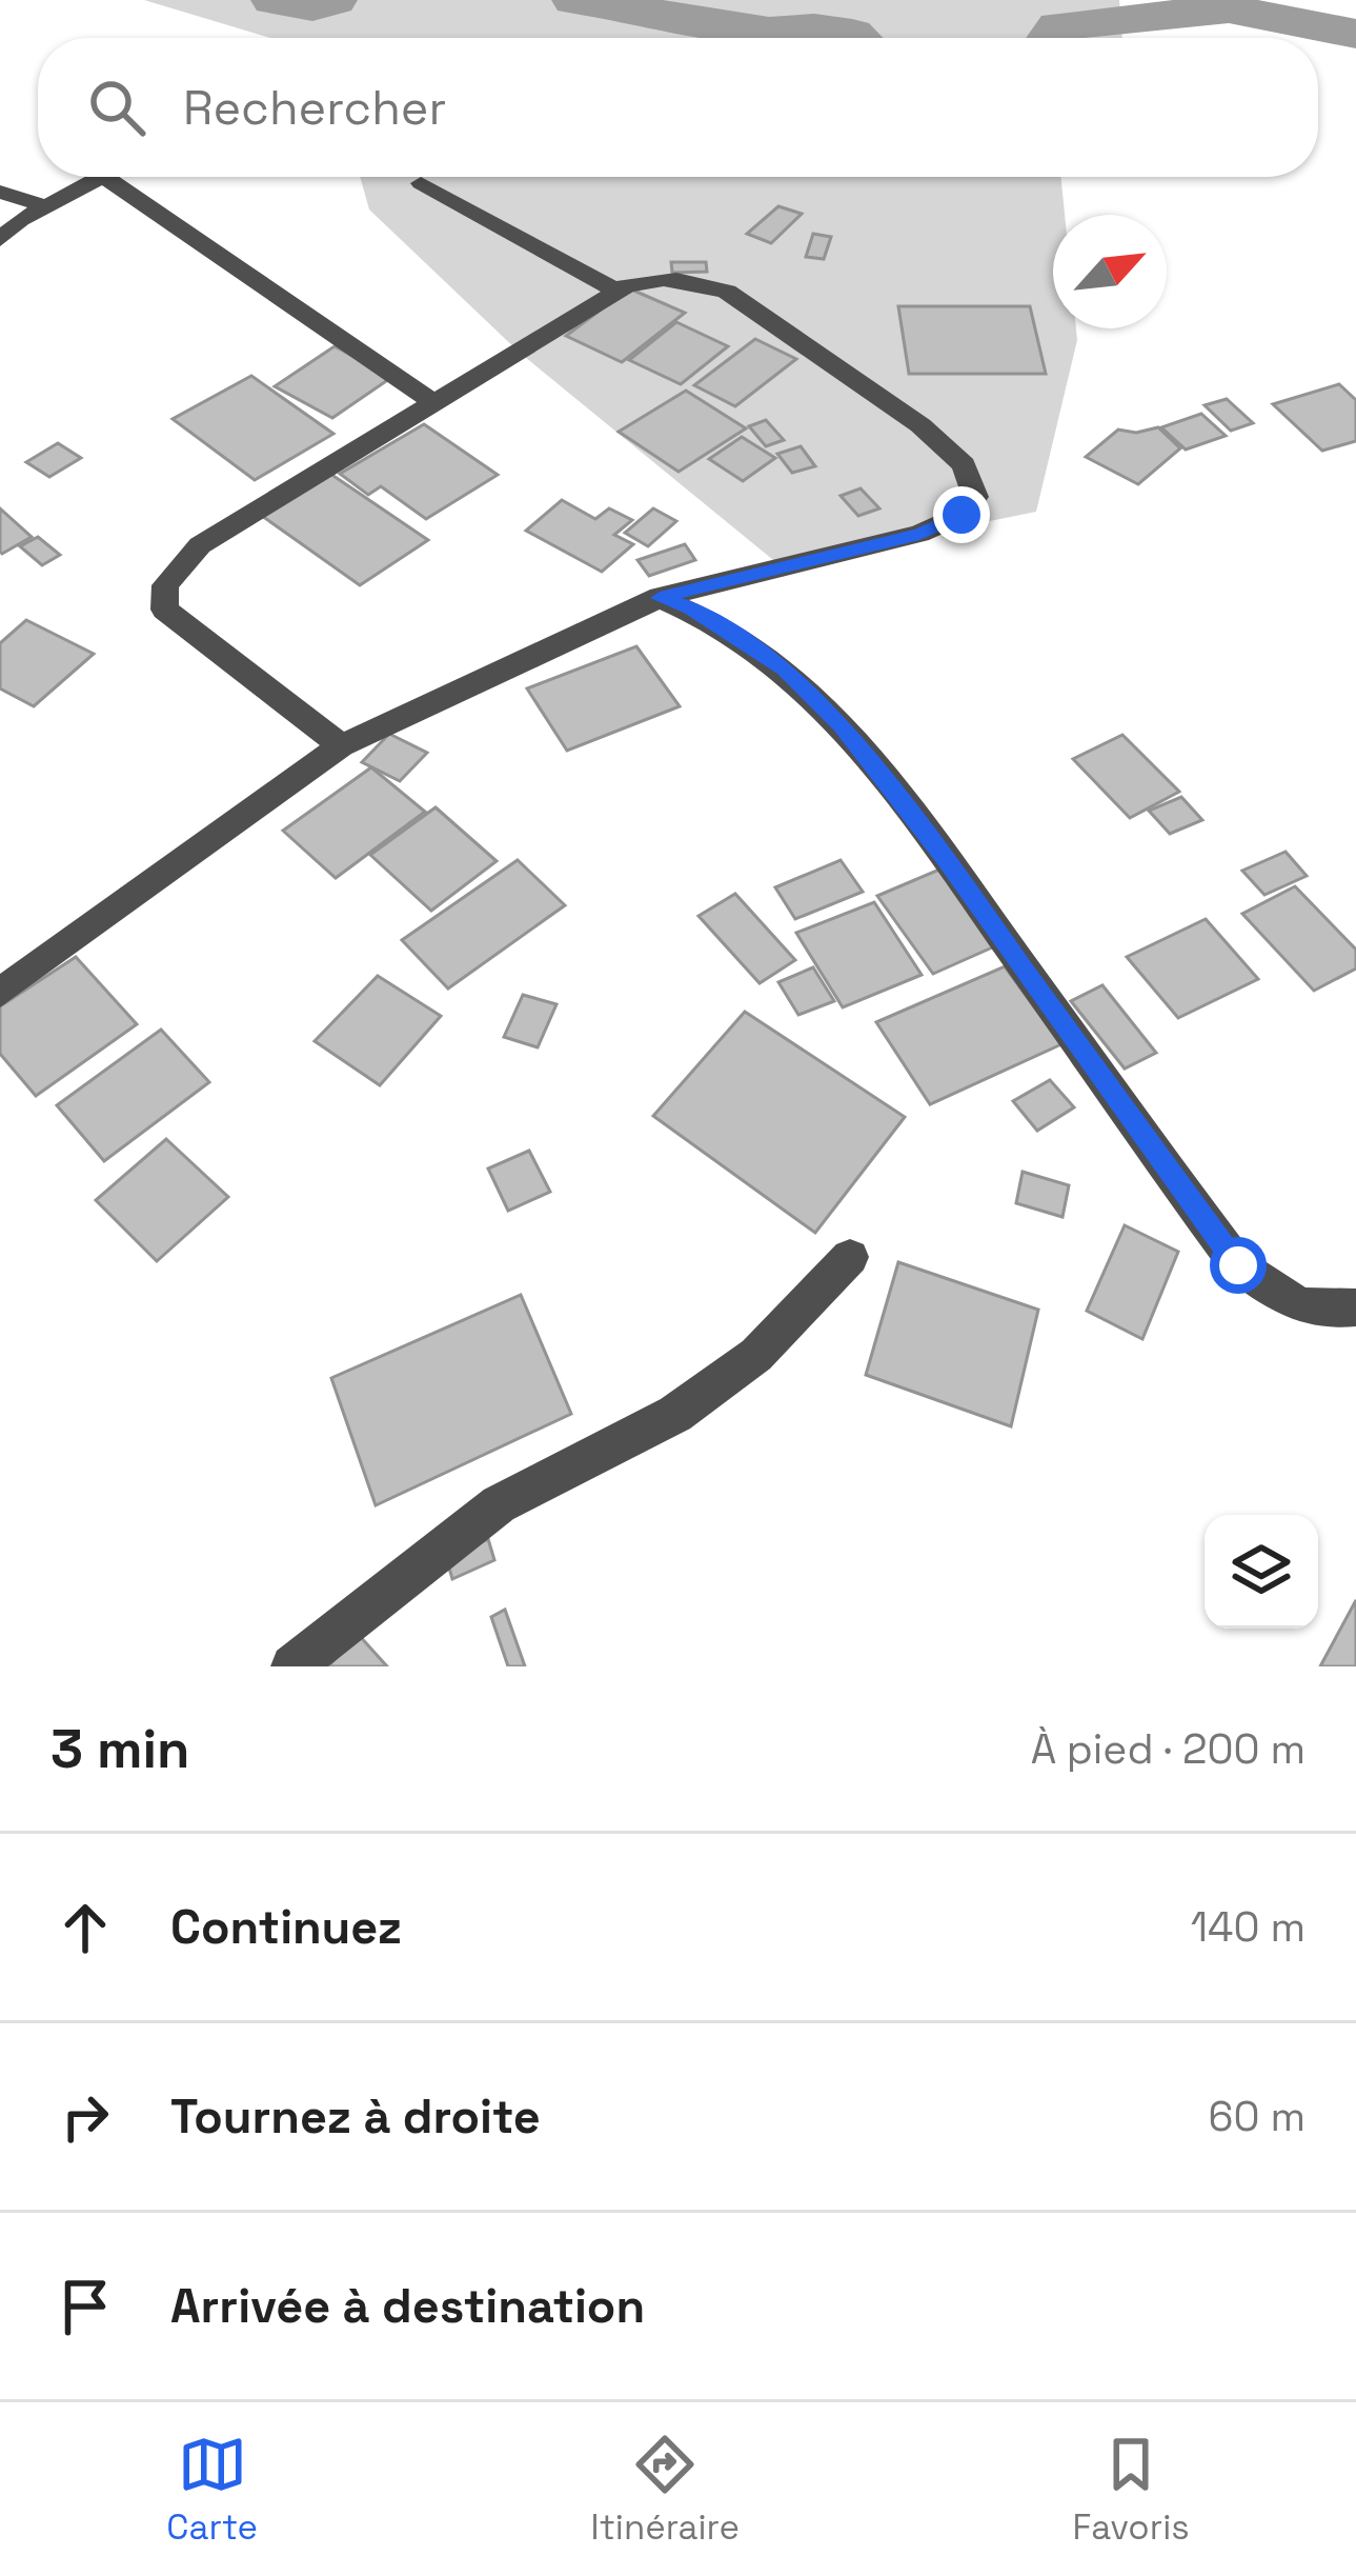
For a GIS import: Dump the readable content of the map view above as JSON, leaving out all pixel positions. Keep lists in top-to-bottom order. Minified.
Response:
{"north":"top right","page":{"search":"Rechercher","heading":["3 min","À pied · 200 m"],"list":[["Continuez","140 m"],["Tournez à droite","60 m"],"Arrivée à destination"],"nav":["Carte","Itinéraire","Favoris"]}}
